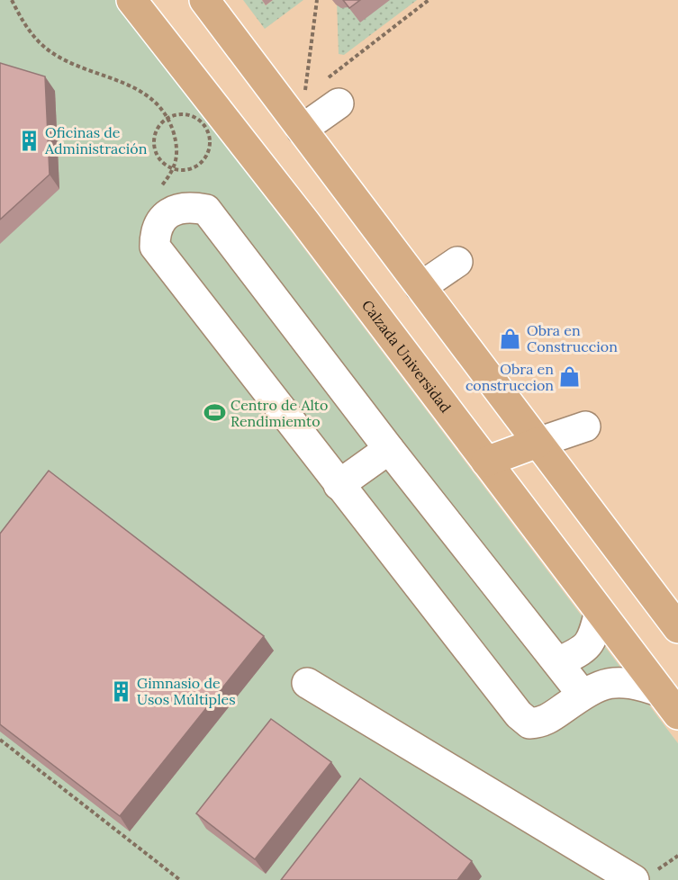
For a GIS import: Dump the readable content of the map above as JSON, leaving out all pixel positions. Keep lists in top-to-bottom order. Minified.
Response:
{"streets":{"main road":["Calzada Universidad"]},"places":{"building":["Oficinas de Administración","Gimnasio de Usos Múltiples"],"shop":["Obra en Construccion","Obra en construccion"],"sports":["Centro de Alto Rendimiemto"]}}
